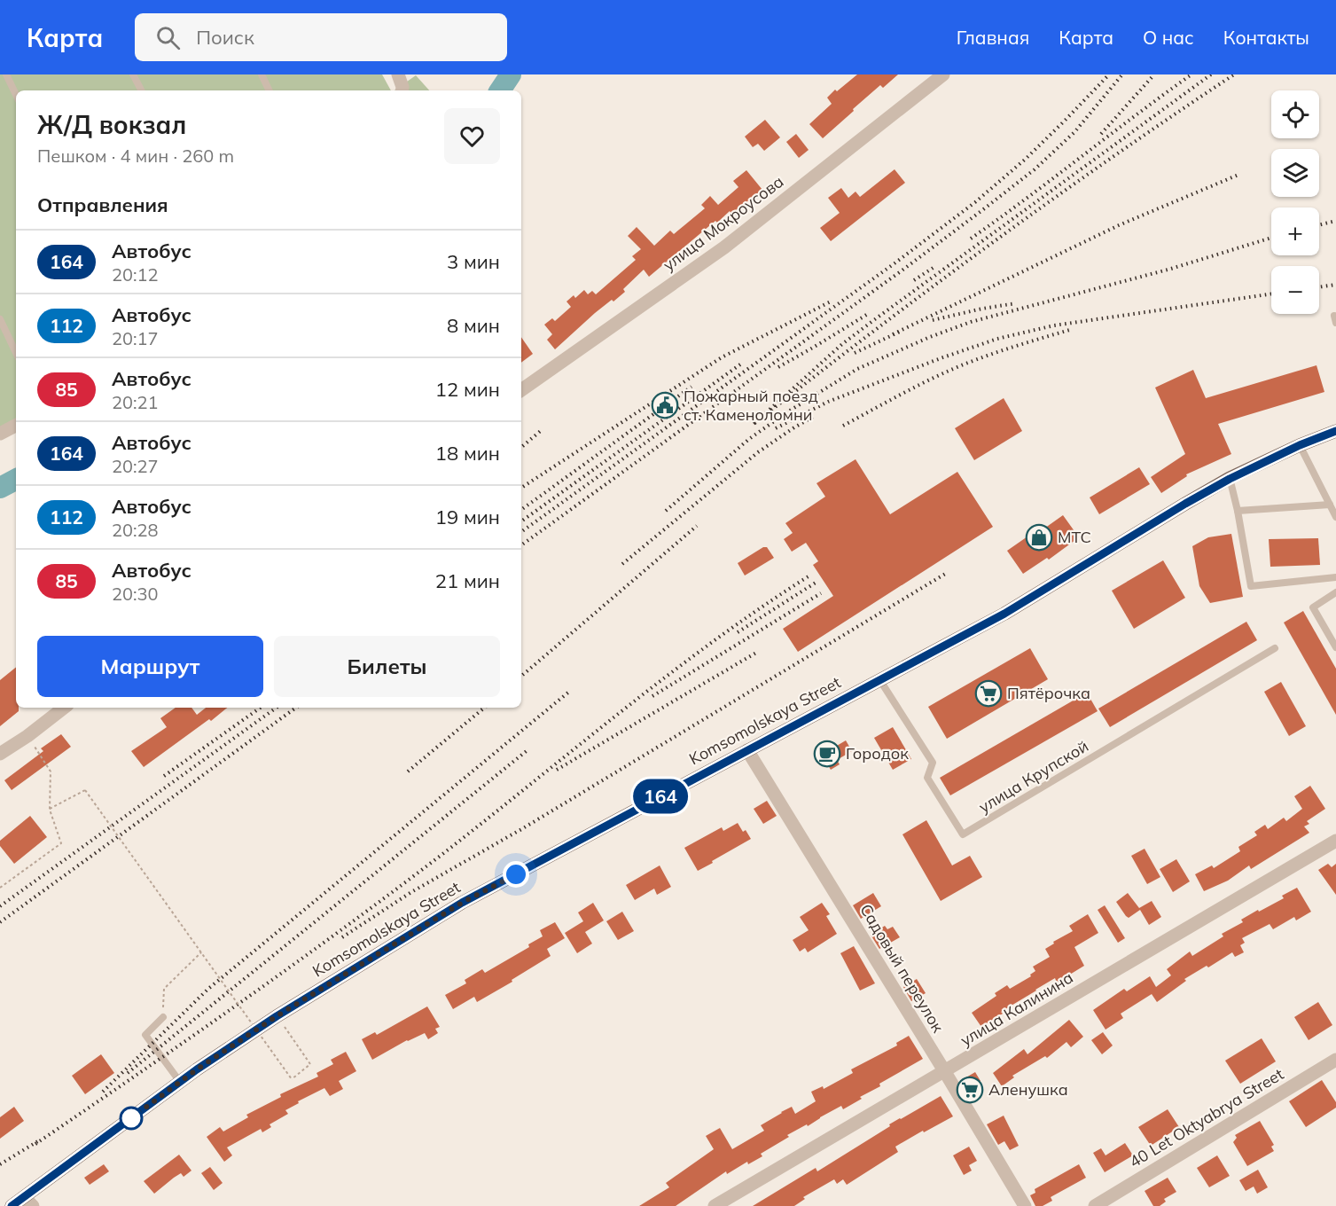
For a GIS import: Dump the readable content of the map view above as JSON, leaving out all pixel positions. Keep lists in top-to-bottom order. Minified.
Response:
{"streets":{"main road":["Komsomolskaya Street"],"street":["улица Мокроусова","Садовый переулок","улица Калинина","40 Let Oktyabrya Street"],"lane":["улица Крупской"]},"crossings":[["Komsomolskaya Street","улица Крупской"],["Komsomolskaya Street","Садовый переулок"],["Садовый переулок","улица Калинина"]],"places":{"public building":["Пожарный поезд ст. Каменоломни"],"shop":["МТС"],"supermarket":["Пятёрочка","Аленушка"],"cafe":["Городок"]},"lines":["bus line 164"],"page":{"header":"Карта","search":"Поиск","nav":["Главная","Карта","О нас","Контакты"],"on_map":"164","map_buttons":["+","−"],"heading":[["Ж/Д вокзал","Пешком · 4 мин · 260 m"],"Отправления"],"list":[{"mark":"164","name":"Автобус","note":"20:12","value":"3 мин"},{"mark":"112","name":"Автобус","note":"20:17","value":"8 мин"},{"mark":"85","name":"Автобус","note":"20:21","value":"12 мин"},{"mark":"164","name":"Автобус","note":"20:27","value":"18 мин"},{"mark":"112","name":"Автобус","note":"20:28","value":"19 мин"},{"mark":"85","name":"Автобус","note":"20:30","value":"21 мин"}],"buttons":["Маршрут","Билеты"]}}
